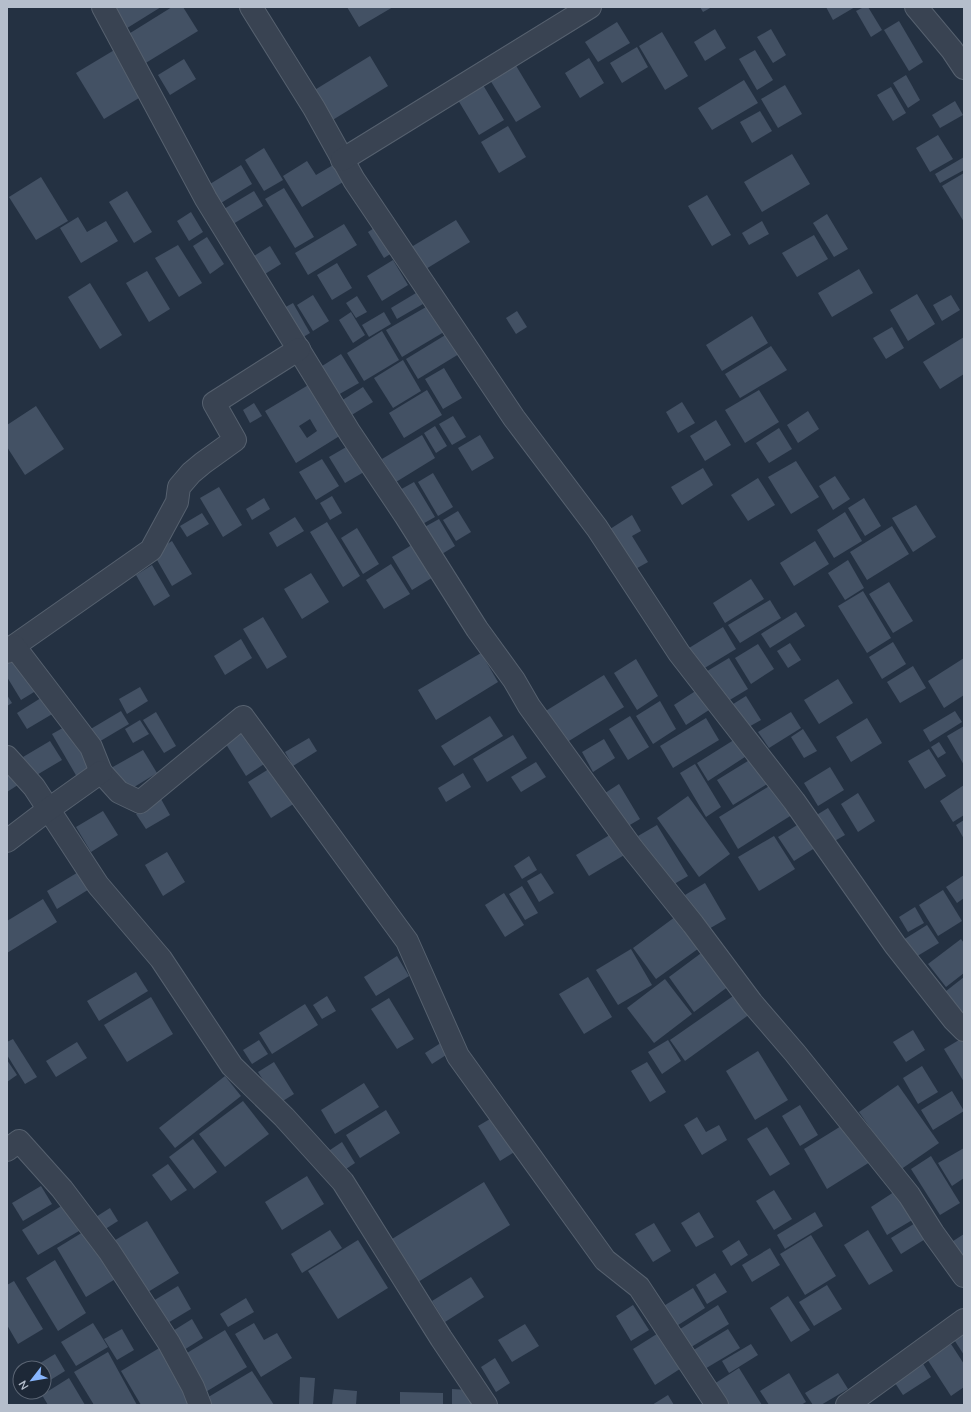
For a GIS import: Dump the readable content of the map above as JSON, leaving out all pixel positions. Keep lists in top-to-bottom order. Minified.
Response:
{"north":"bottom left"}
